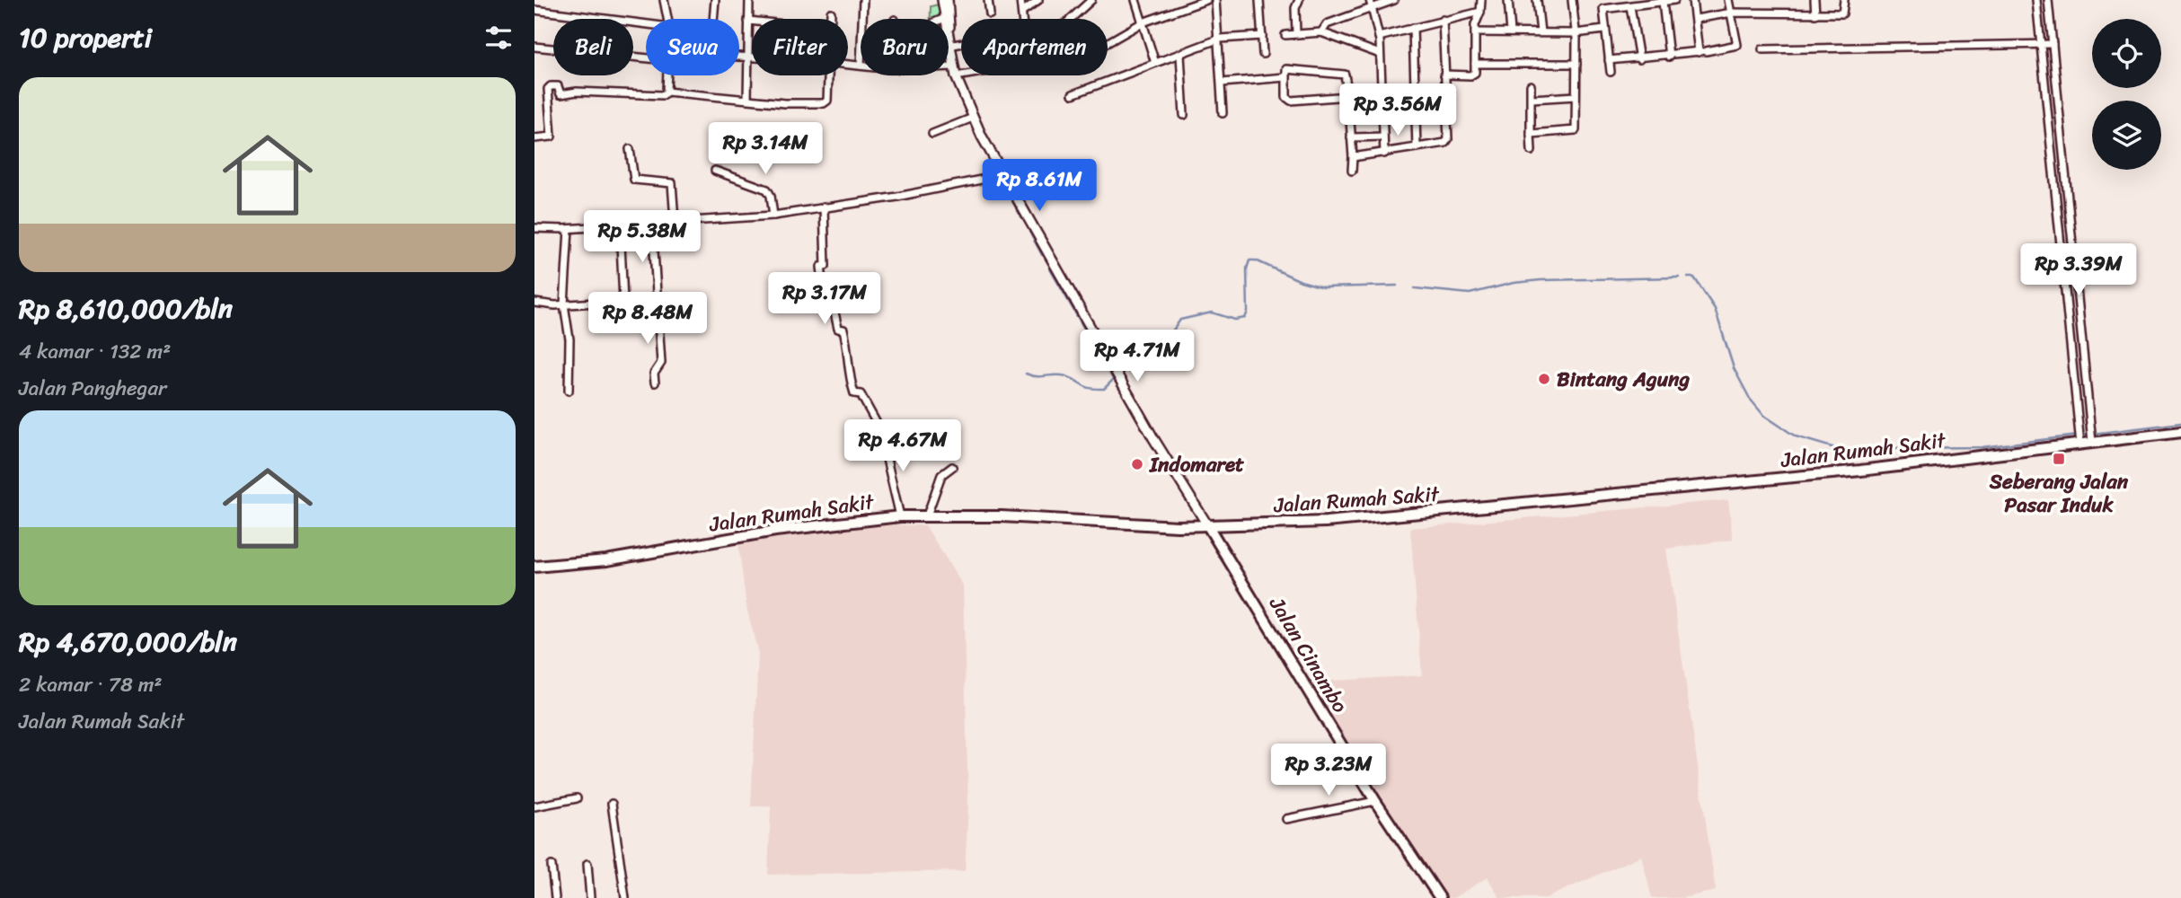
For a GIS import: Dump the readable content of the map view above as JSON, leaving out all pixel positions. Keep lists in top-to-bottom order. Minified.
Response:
{"streets":{"main road":["Jalan Rumah Sakit","Jalan Cinambo"]},"crossings":[["Jalan Rumah Sakit","Jalan Cinambo"]],"places":{"other":["Bintang Agung","Indomaret"],"transit":["Seberang Jalan Pasar Induk"]},"page":{"heading":"10 properti","chip":["Beli","Sewa","Filter","Baru","Apartemen"],"list":[{"name":"Rp 8,610,000/bln","note":"4 kamar · 132 m² · Jalan Panghegar"},{"name":"Rp 4,670,000/bln","note":"2 kamar · 78 m² · Jalan Rumah Sakit"}],"price":["Rp 3.56M","Rp 3.14M","Rp 8.61M","Rp 5.38M","Rp 3.39M","Rp 3.17M","Rp 8.48M","Rp 4.71M","Rp 4.67M","Rp 3.23M"]}}
